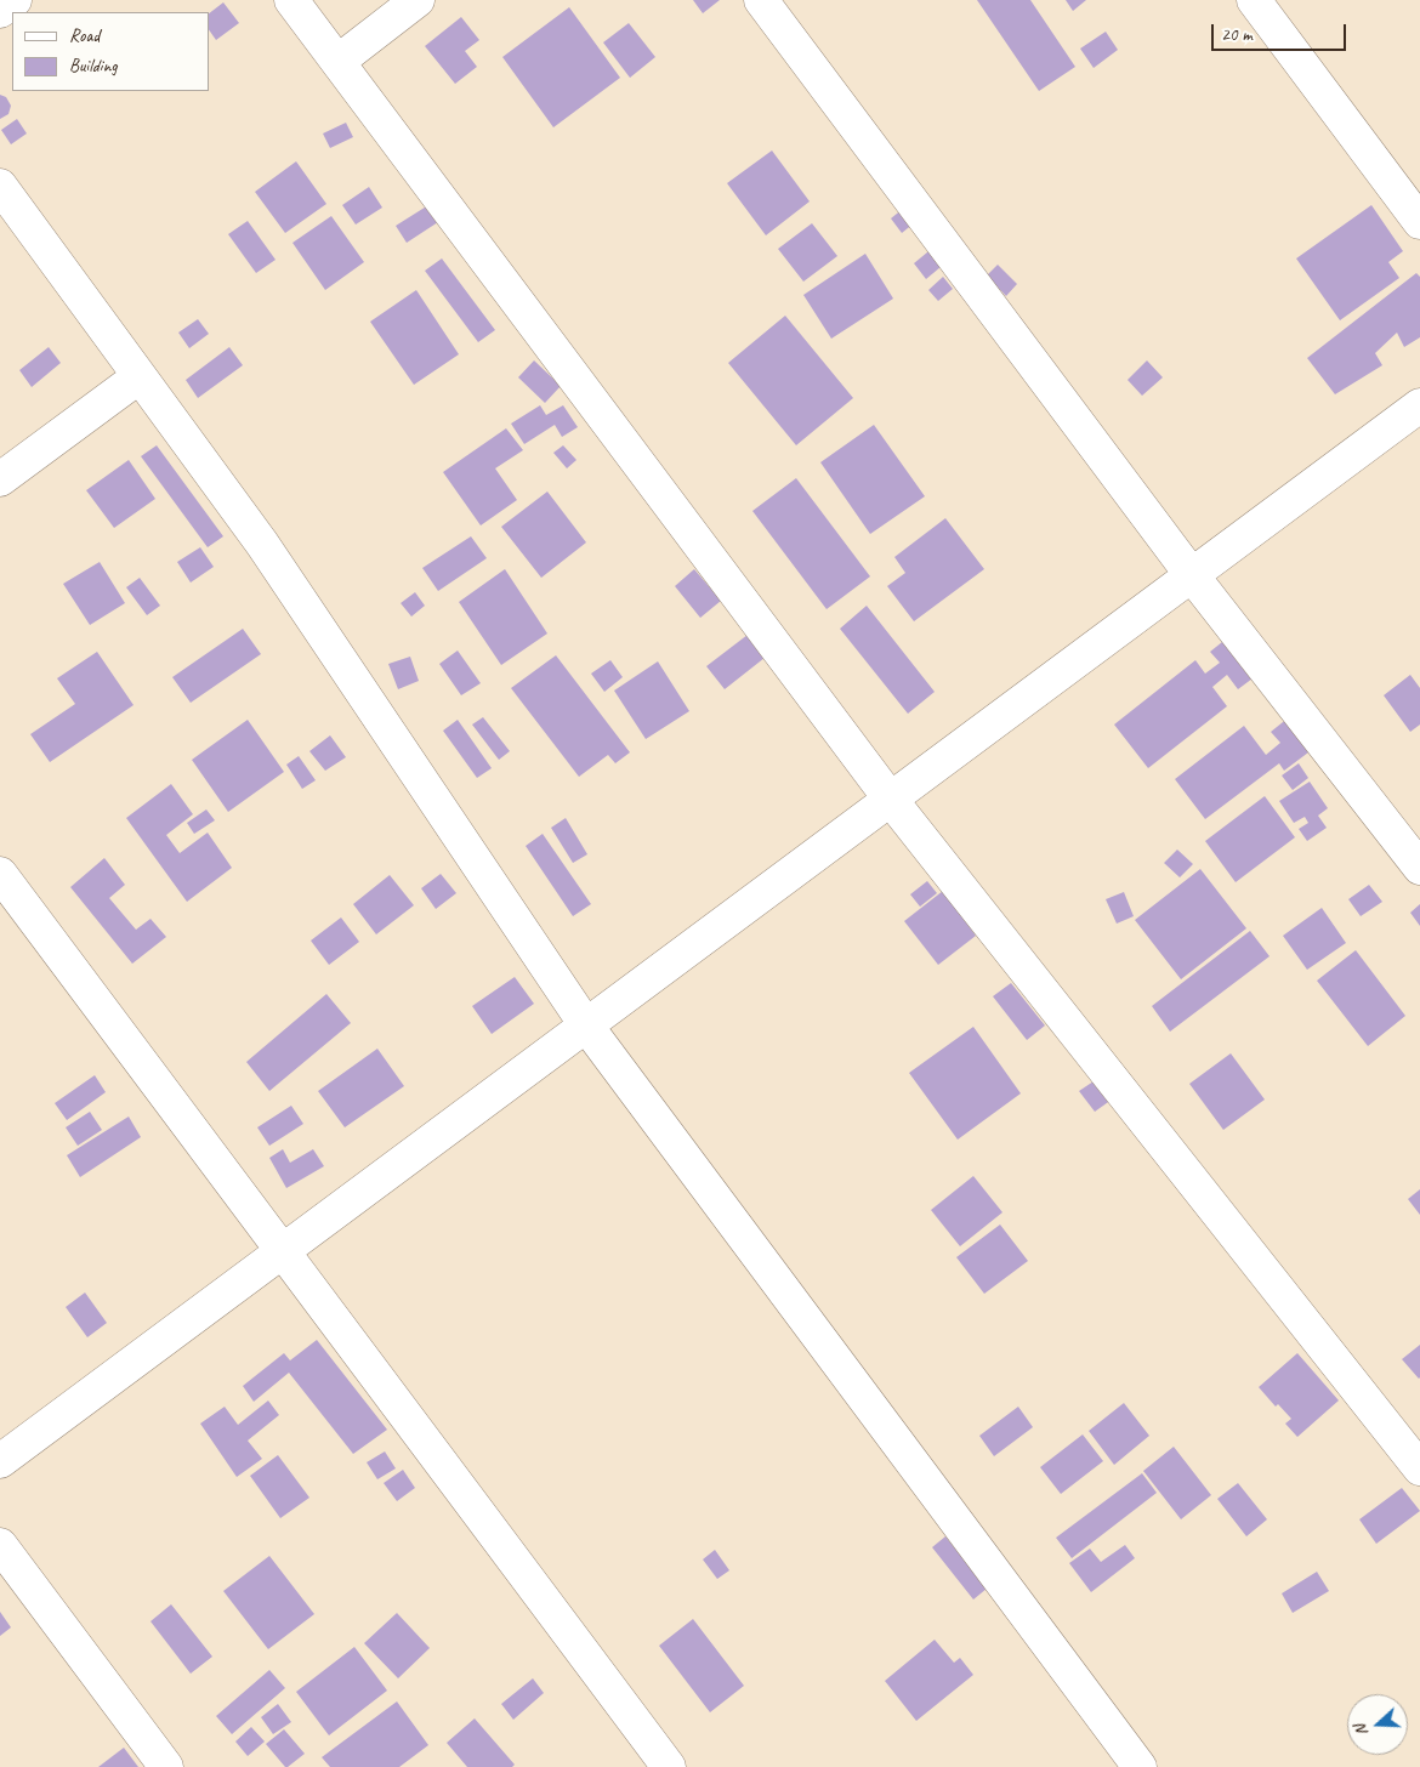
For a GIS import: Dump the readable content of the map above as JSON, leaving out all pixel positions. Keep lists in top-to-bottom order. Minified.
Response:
{"legend":["Road","Building"],"scale_bar":"20 m","north":"left"}
